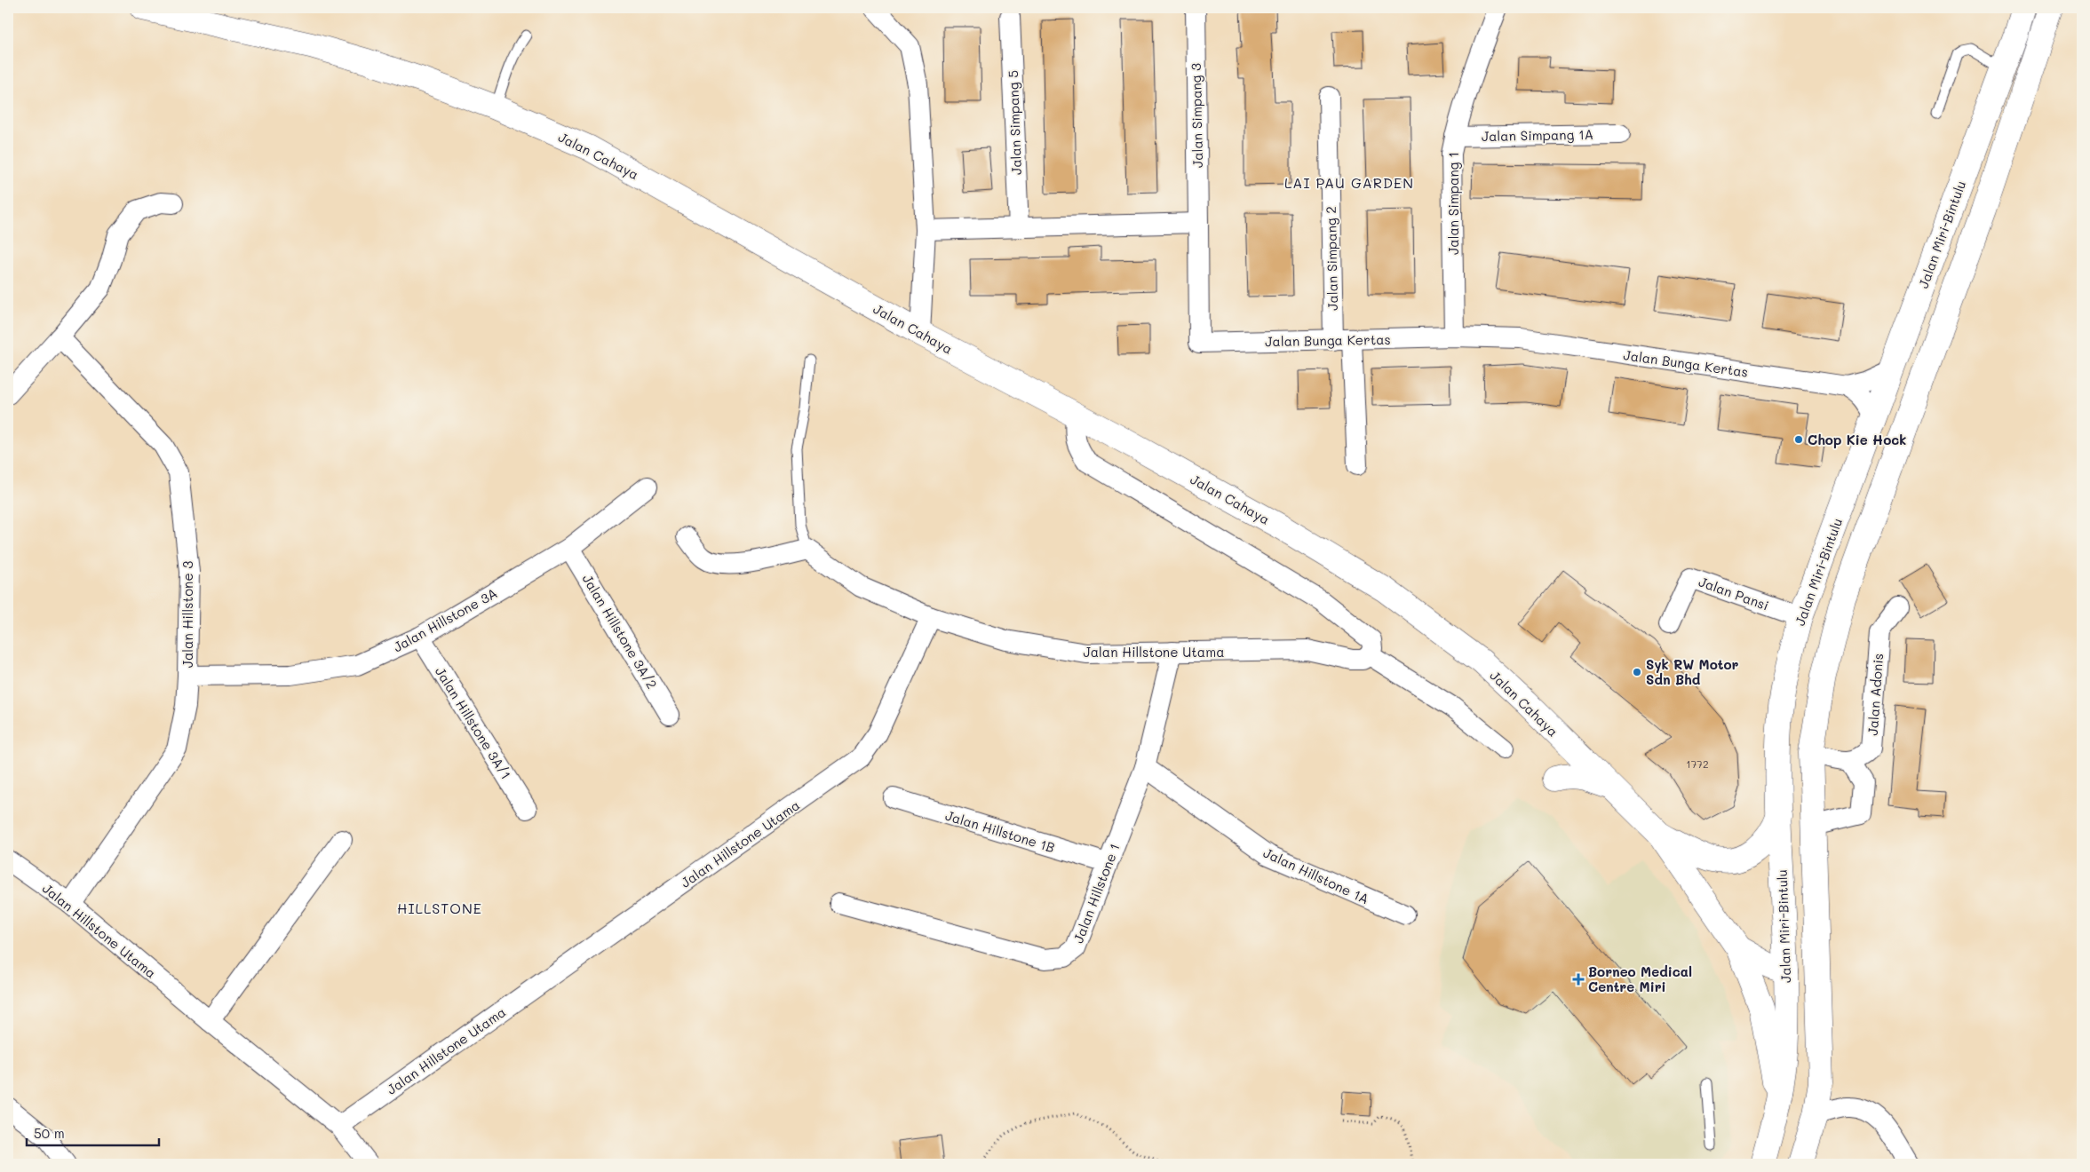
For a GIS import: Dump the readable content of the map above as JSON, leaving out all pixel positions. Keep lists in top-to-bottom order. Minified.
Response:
{"streets":{"main road":["Jalan Cahaya","Jalan Miri-Bintulu"],"street":["Jalan Simpang 3","Jalan Simpang 5","Jalan Simpang 1A","Jalan Simpang 1","Jalan Simpang 2","Jalan Bunga Kertas","Jalan Pansi","Jalan Hillstone 3","Jalan Hillstone 3A","Jalan Hillstone 3A/2","Jalan Hillstone Utama","Jalan Adonis","Jalan Hillstone 3A/1","Jalan Hillstone 1B","Jalan Hillstone 1A","Jalan Hillstone 1"]},"crossings":[["Jalan Simpang 3","Jalan Bunga Kertas"],["Jalan Simpang 1A","Jalan Simpang 1"],["Jalan Simpang 1","Jalan Bunga Kertas"],["Jalan Miri-Bintulu","Jalan Bunga Kertas"],["Jalan Miri-Bintulu","Jalan Pansi"],["Jalan Simpang 2","Jalan Bunga Kertas"],["Jalan Hillstone 3","Jalan Hillstone 3A"],["Jalan Hillstone 3","Jalan Hillstone Utama"],["Jalan Hillstone 3A","Jalan Hillstone 3A/2"],["Jalan Hillstone 3A","Jalan Hillstone 3A/1"],["Jalan Hillstone Utama","Jalan Hillstone 1"],["Jalan Hillstone 1B","Jalan Hillstone 1"],["Jalan Hillstone 1A","Jalan Hillstone 1"]],"districts":["LAI PAU GARDEN","HILLSTONE"],"places":{"other":["Chop Kie Hock","Syk RW Motor Sdn Bhd"],"health":["Borneo Medical Centre Miri"]},"house_numbers":["1772"],"scale_bar":"50 m"}
